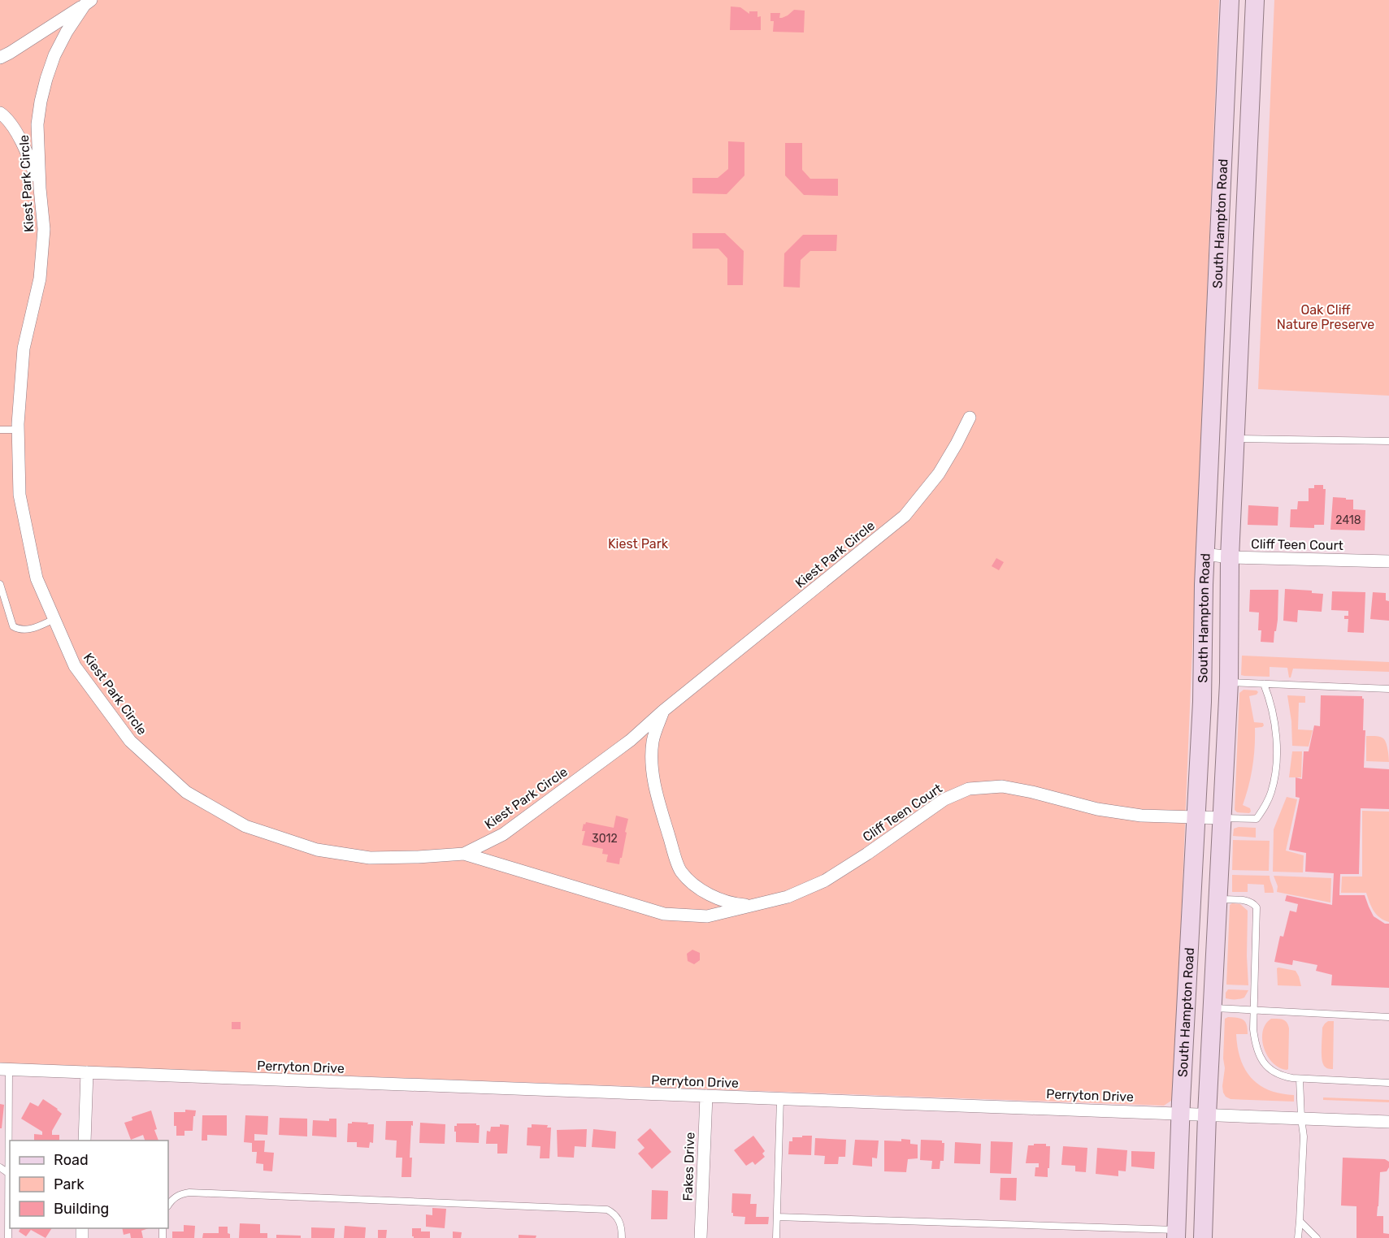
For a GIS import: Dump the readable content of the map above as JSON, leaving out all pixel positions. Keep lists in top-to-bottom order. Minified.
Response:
{"streets":{"main road":["South Hampton Road"],"street":["Kiest Park Circle","Cliff Teen Court","Perryton Drive","Fakes Drive"]},"crossings":[["Kiest Park Circle","Cliff Teen Court"],["South Hampton Road","Cliff Teen Court"],["South Hampton Road","Perryton Drive"],["Perryton Drive","Fakes Drive"]],"parks":["Oak Cliff Nature Preserve","Kiest Park"],"house_numbers":["2418","3012"],"legend":["Road","Park","Building"]}
